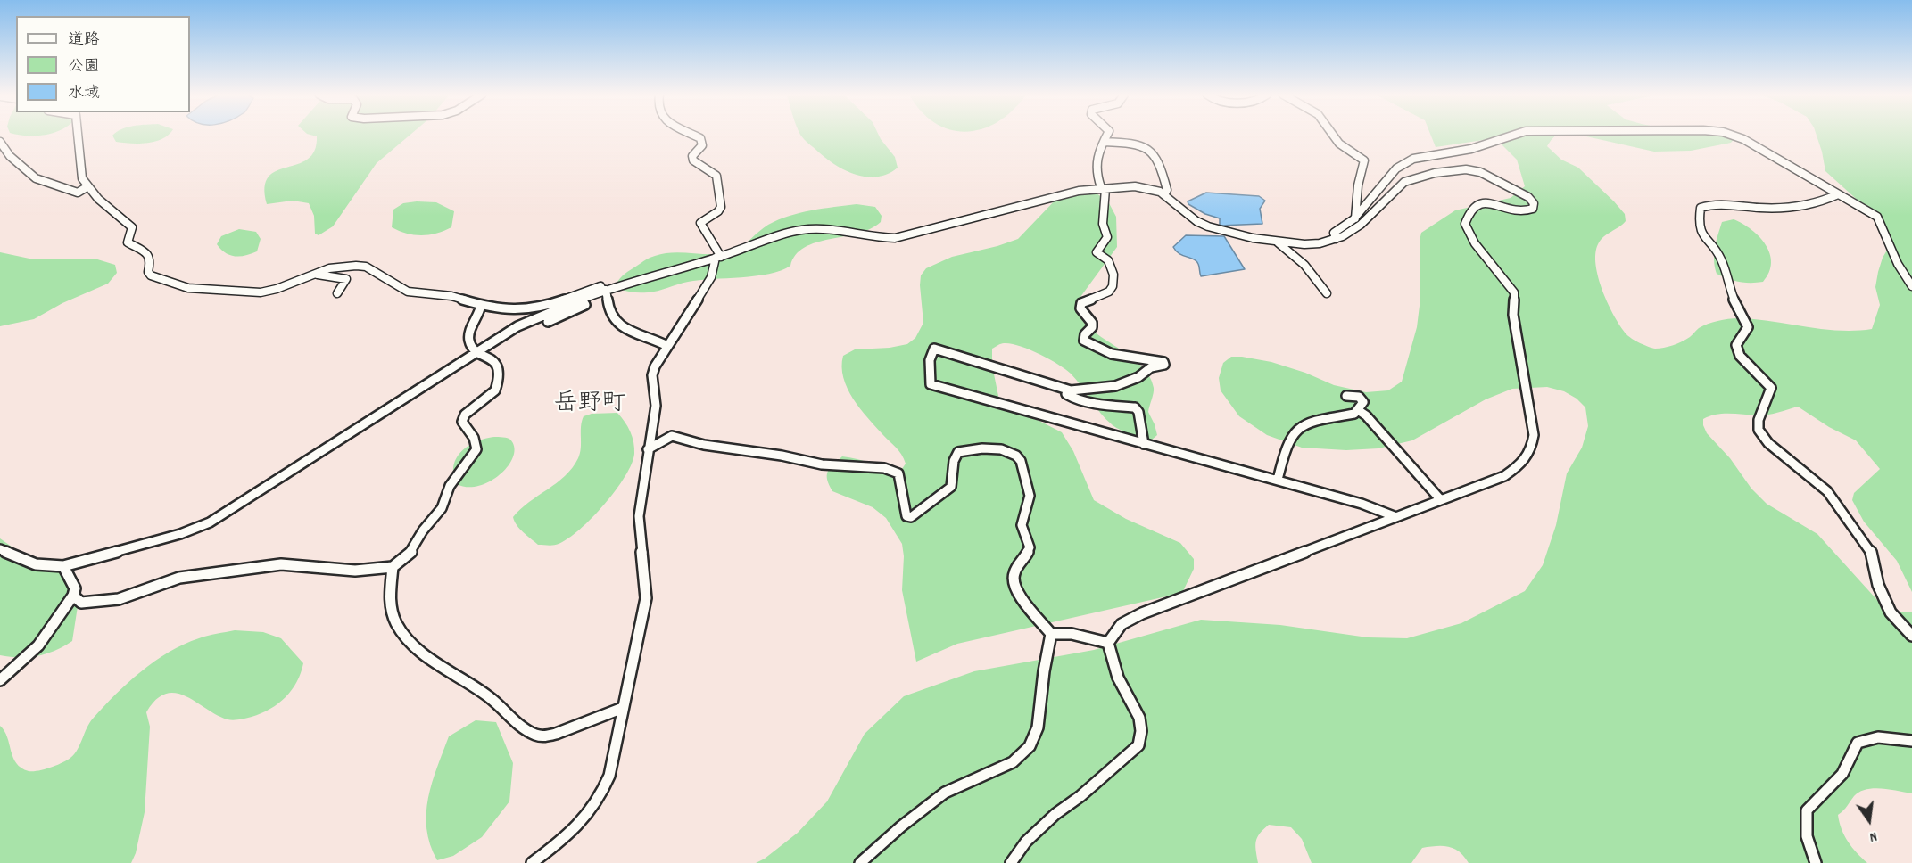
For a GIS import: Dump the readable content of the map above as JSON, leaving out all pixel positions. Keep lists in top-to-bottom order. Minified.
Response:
{"districts":["岳野町"],"legend":["道路","公園","水域"],"north":"bottom"}
